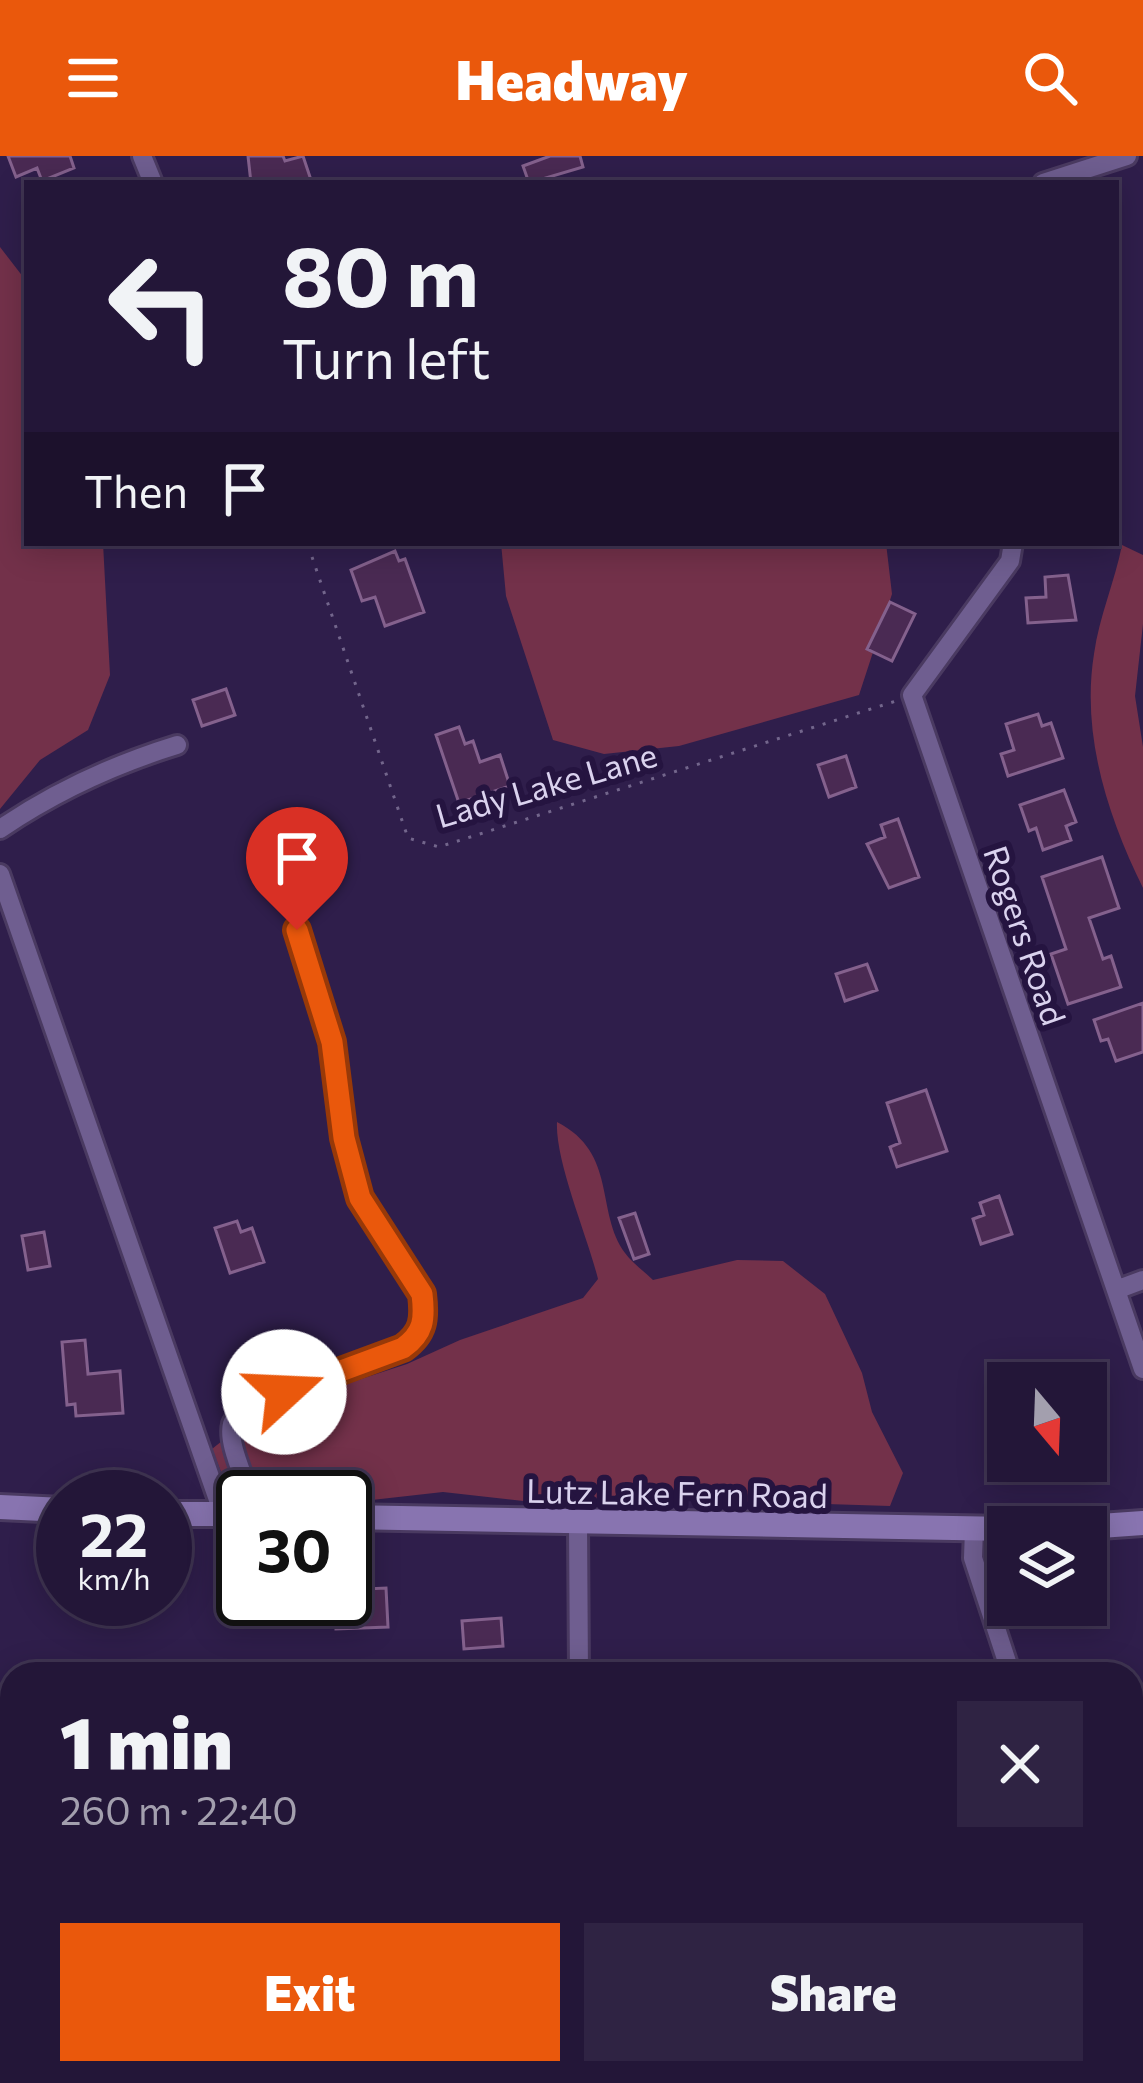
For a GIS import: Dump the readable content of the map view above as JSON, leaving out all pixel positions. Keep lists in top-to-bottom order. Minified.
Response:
{"streets":{"main road":["Lutz Lake Fern Road"],"street":["Rogers Road"],"path":["Lady Lake Lane"]},"crossings":[["Lady Lake Lane","Rogers Road"]],"north":"bottom","page":{"header":"Headway","turn":["80 m","Turn left"],"then":"Then","speed":"22 km/h","limit":"30","heading":["1 min","260 m · 22:40"],"buttons":["Exit","Share"]}}
